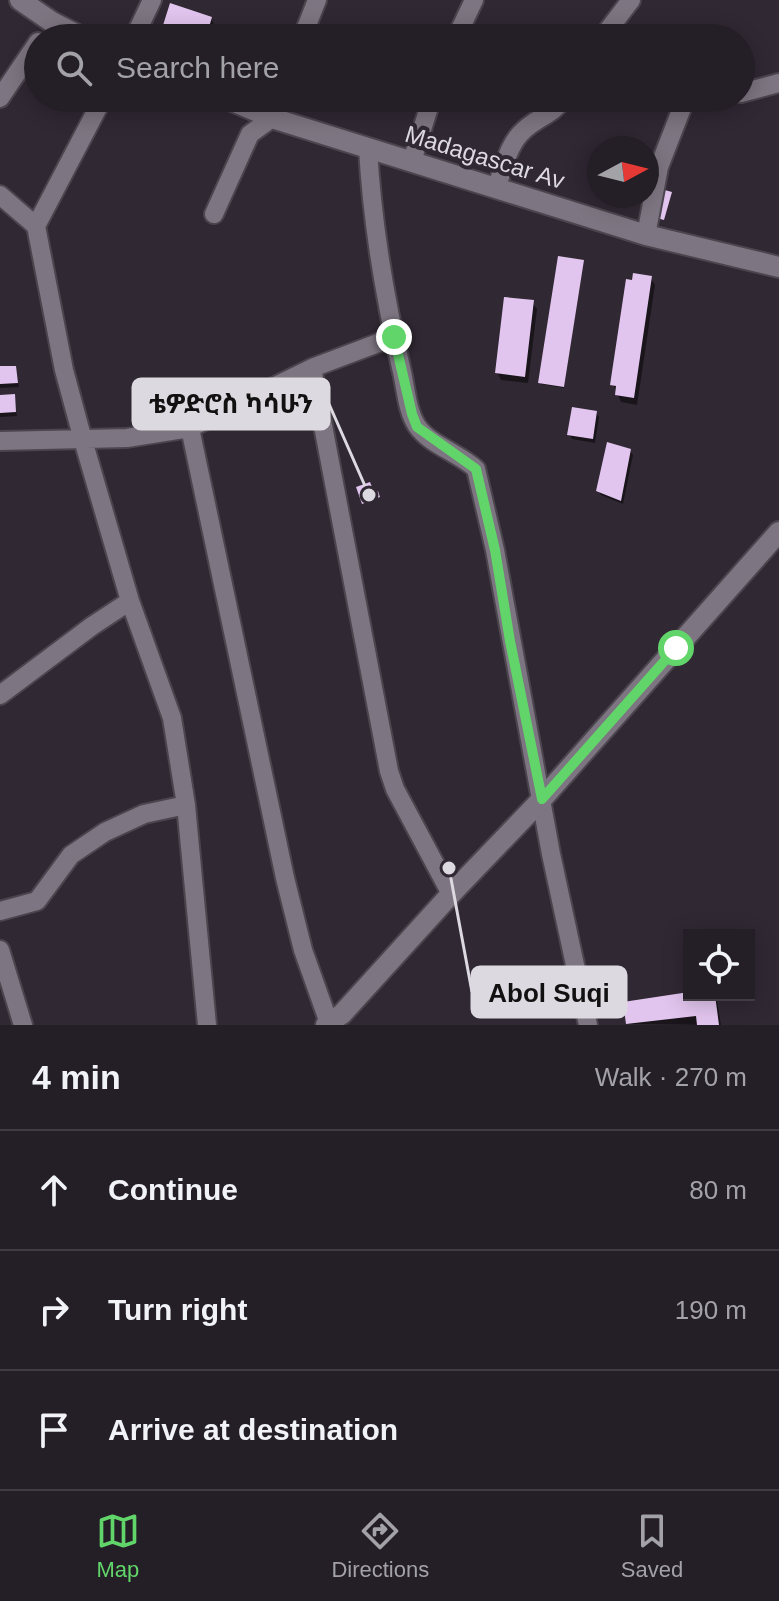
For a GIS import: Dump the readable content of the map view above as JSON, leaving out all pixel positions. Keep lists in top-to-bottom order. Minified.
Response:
{"streets":{"main road":["Madagascar Av"]},"places":["ቴዎድሮስ ካሳሁን","Abol Suqi"],"north":"right","page":{"search":"Search here","heading":["4 min","Walk · 270 m"],"list":[["Continue","80 m"],["Turn right","190 m"],"Arrive at destination"],"nav":["Map","Directions","Saved"]}}
